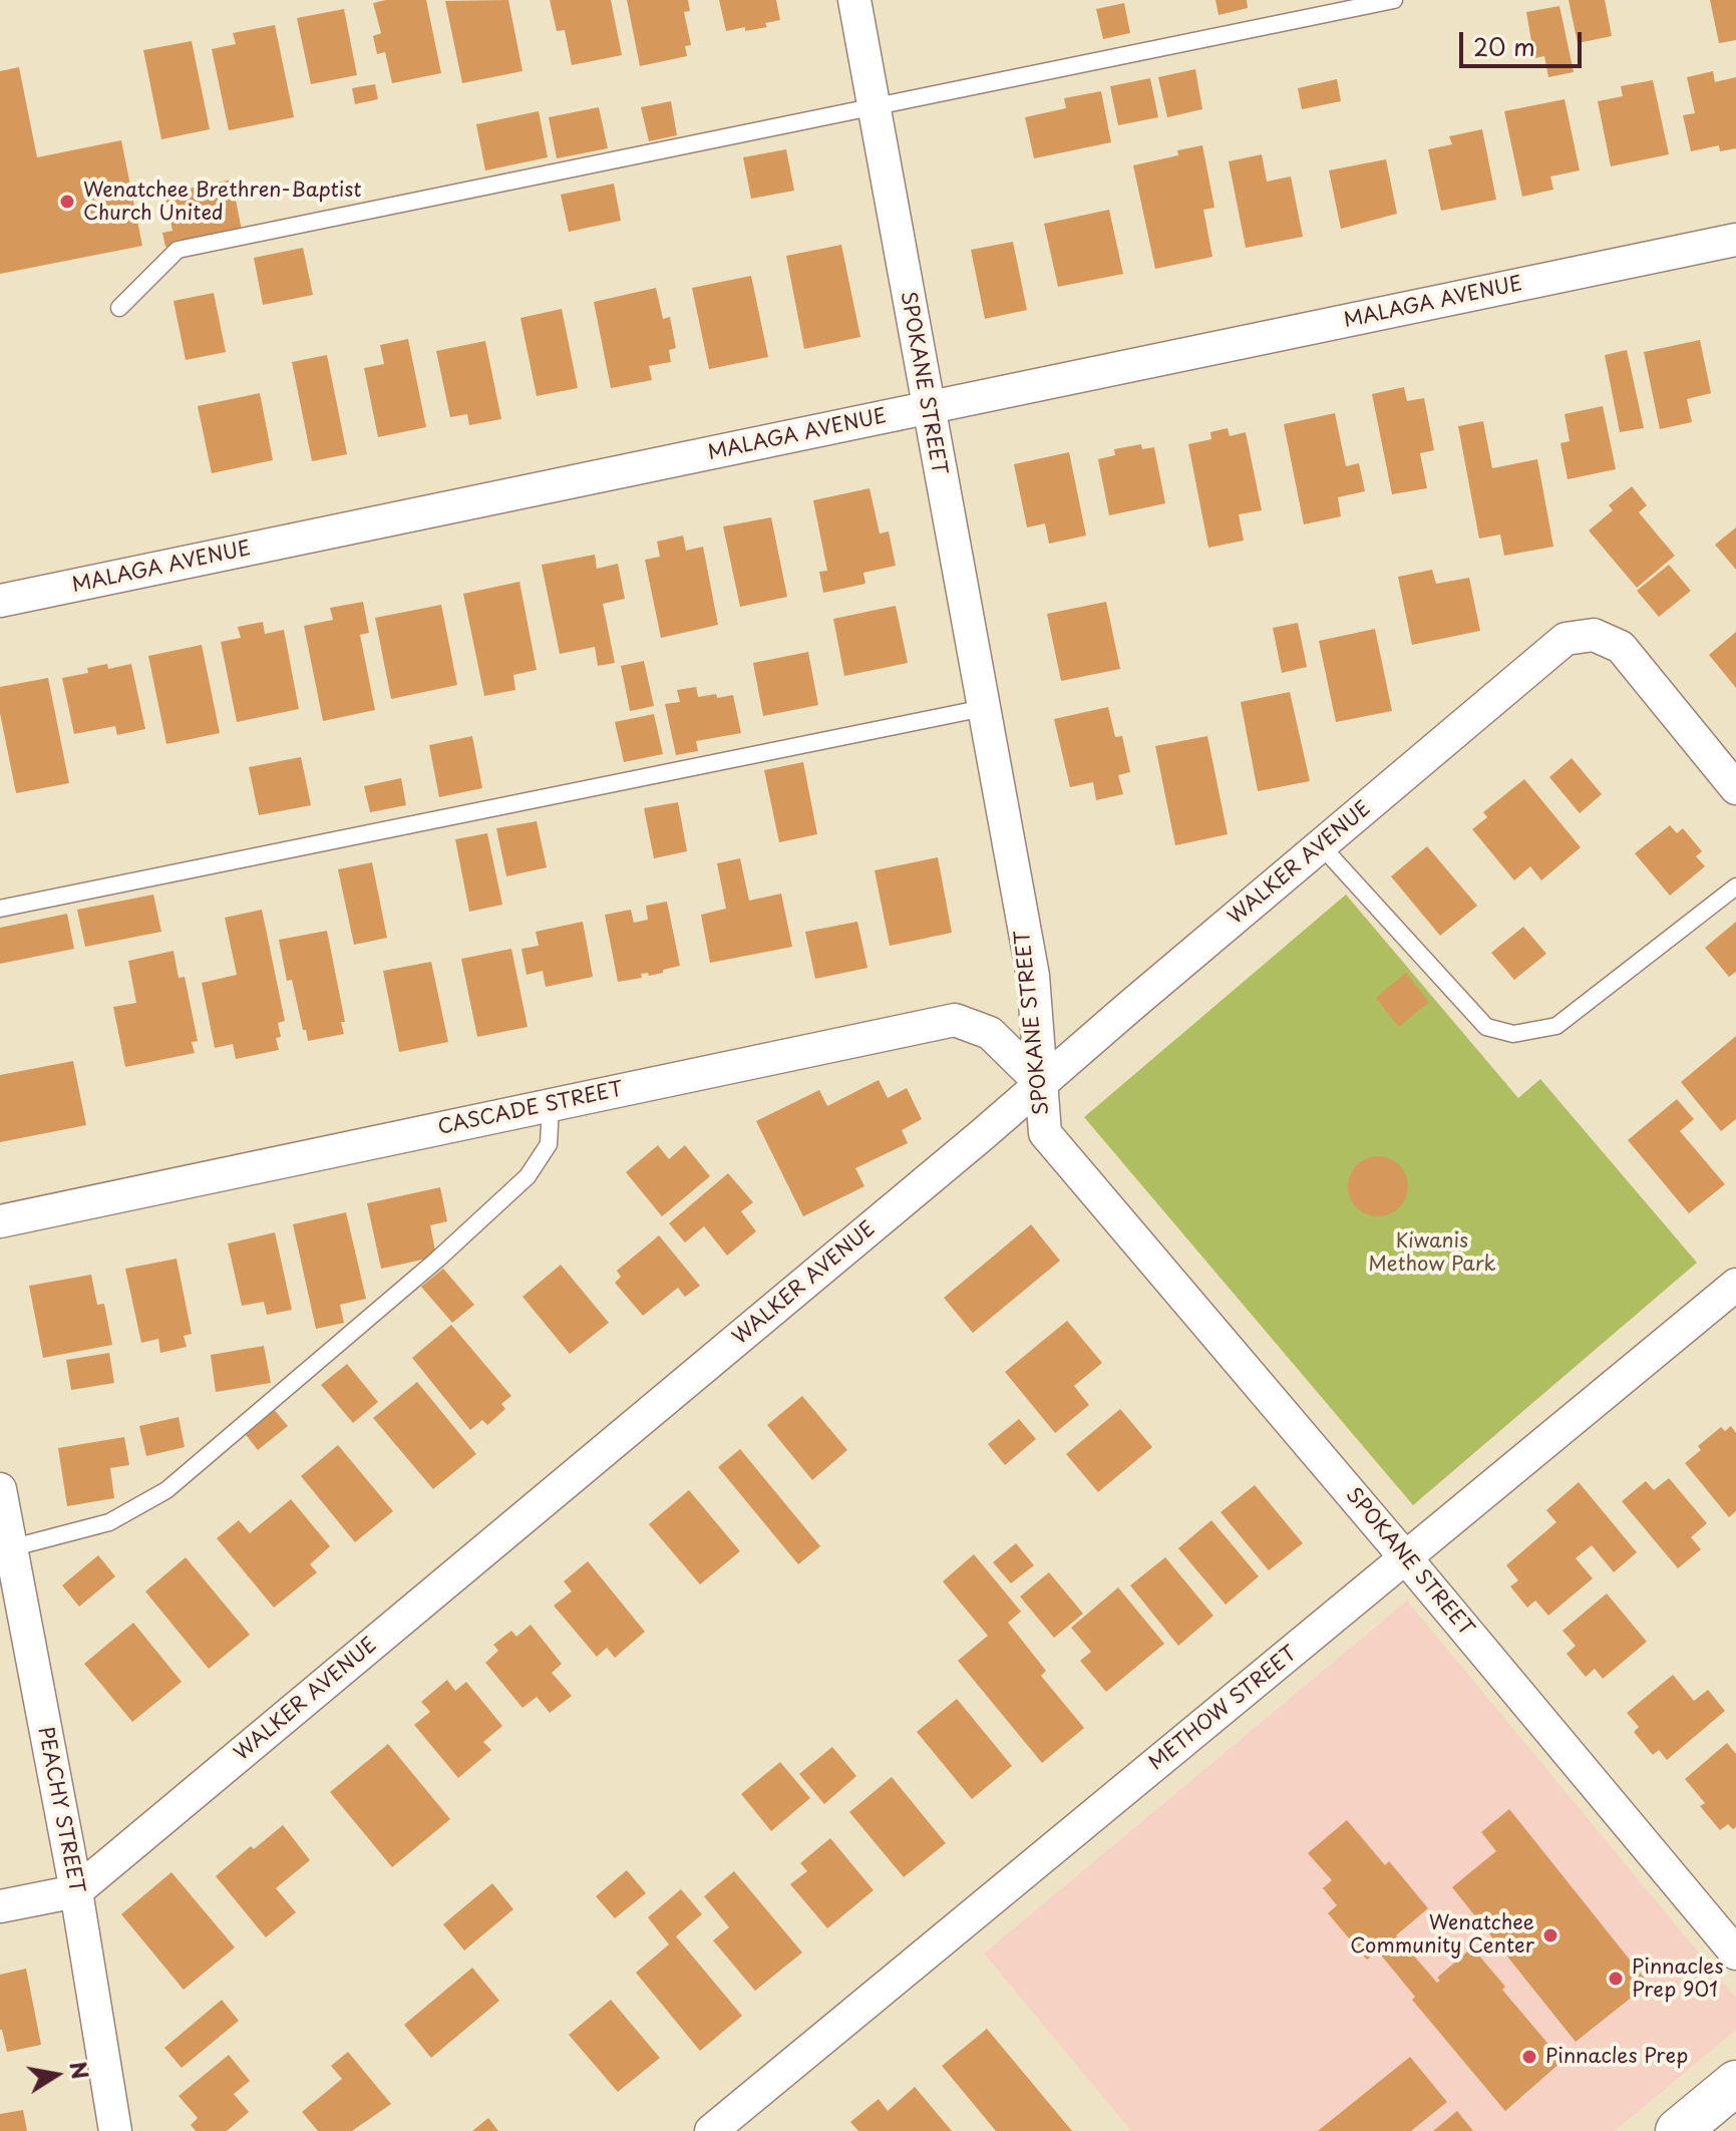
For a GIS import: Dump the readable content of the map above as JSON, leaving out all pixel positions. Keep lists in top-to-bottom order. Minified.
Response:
{"streets":{"street":["MALAGA AVENUE","SPOKANE STREET","WALKER AVENUE","CASCADE STREET","METHOW STREET","PEACHY STREET"]},"crossings":[["MALAGA AVENUE","SPOKANE STREET"],["SPOKANE STREET","WALKER AVENUE"],["SPOKANE STREET","CASCADE STREET"],["SPOKANE STREET","METHOW STREET"],["WALKER AVENUE","CASCADE STREET"],["WALKER AVENUE","PEACHY STREET"]],"parks":["Kiwanis Methow Park"],"places":["Wenatchee Brethren-Baptist Church United","Wenatchee Community Center","Pinnacles Prep 901","Pinnacles Prep"],"scale_bar":"20 m","north":"right"}
